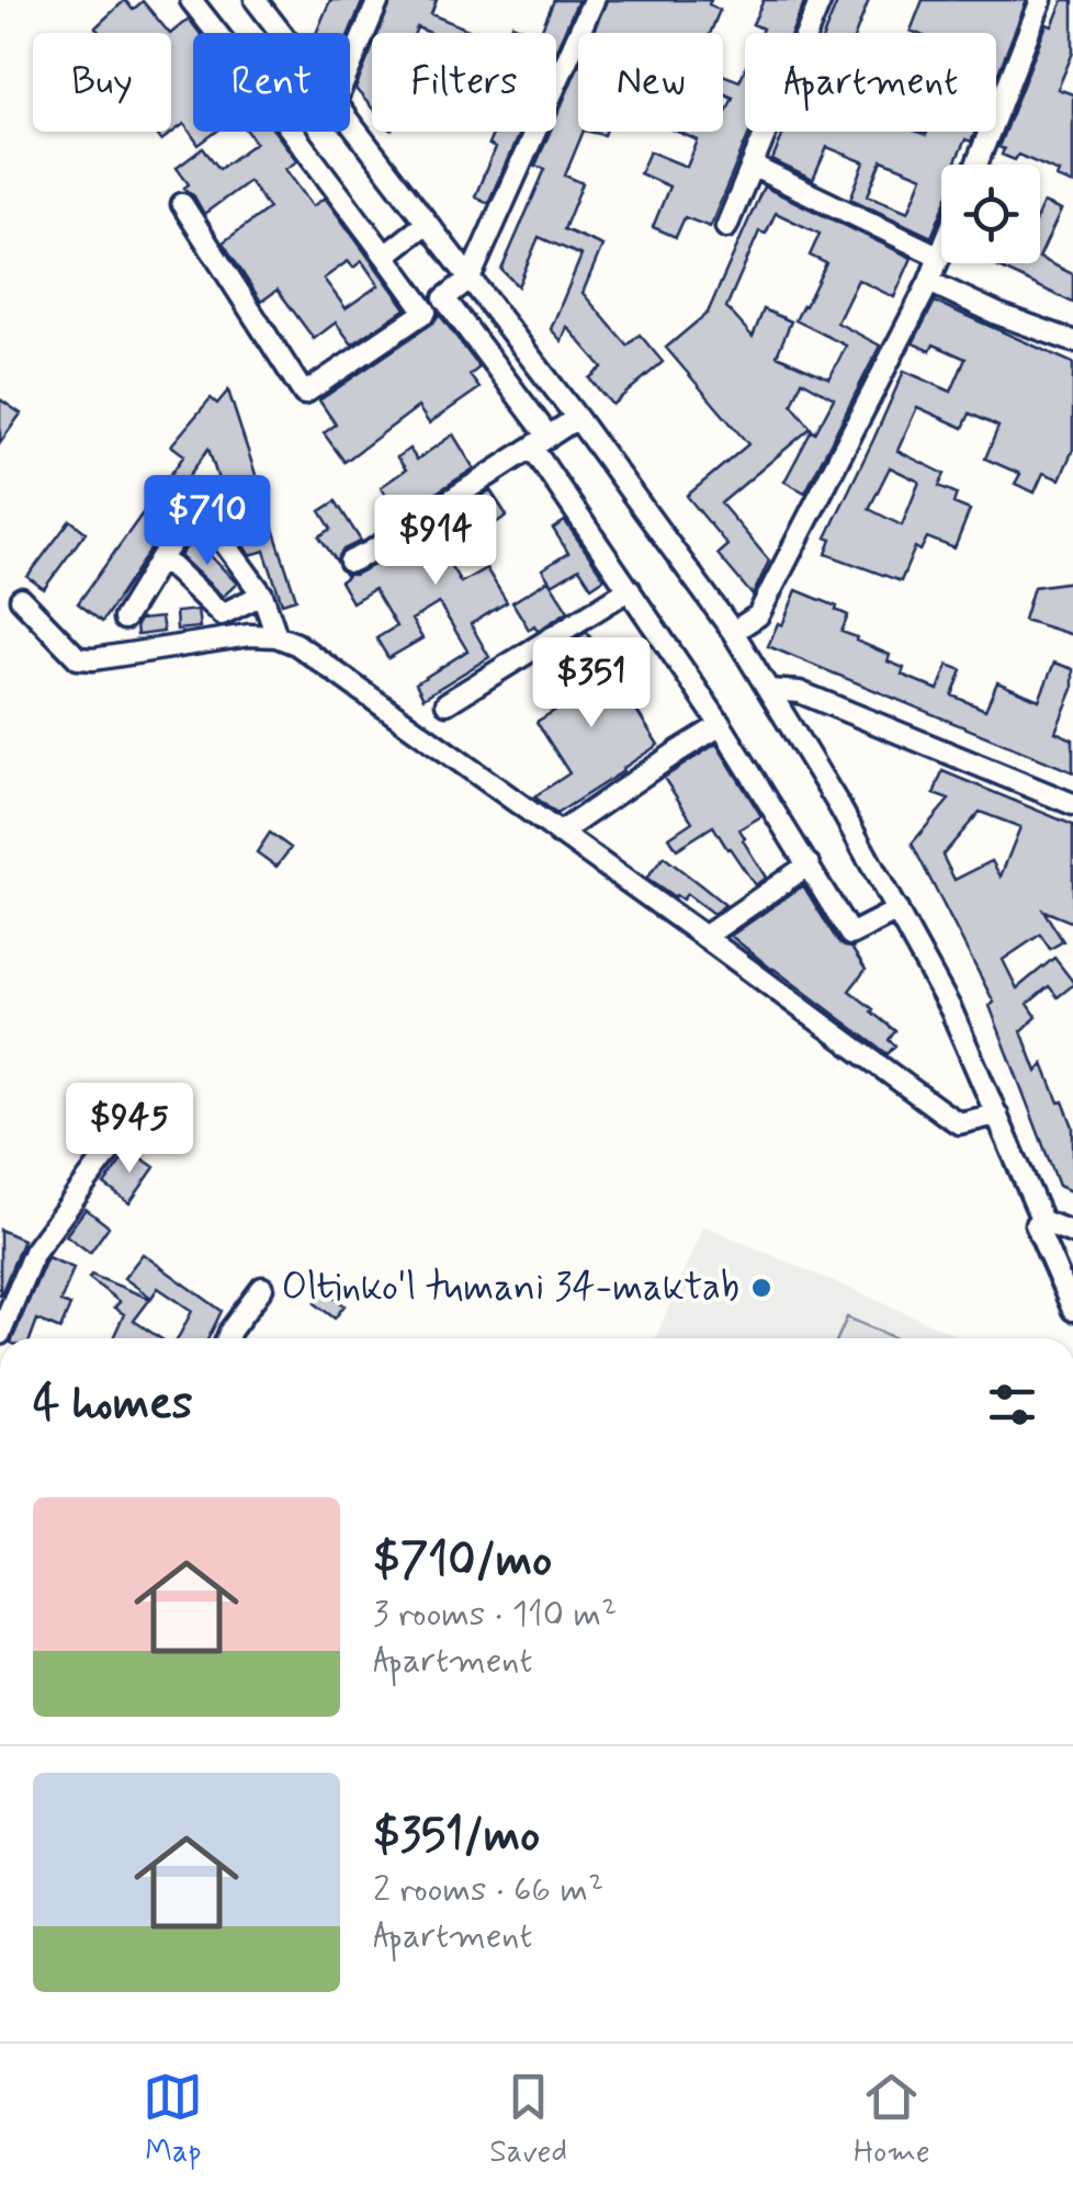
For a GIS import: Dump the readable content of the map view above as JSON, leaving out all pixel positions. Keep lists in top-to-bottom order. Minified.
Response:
{"places":["Oltinko'l tumani 34-maktab"],"page":{"chip":["Buy","Rent","Filters","New","Apartment"],"price":["$710","$914","$351","$945"],"heading":"4 homes","list":[{"name":"$710/mo","note":"3 rooms · 110 m² · Apartment"},{"name":"$351/mo","note":"2 rooms · 66 m² · Apartment"}],"tabs":["Map","Saved","Home"]}}
